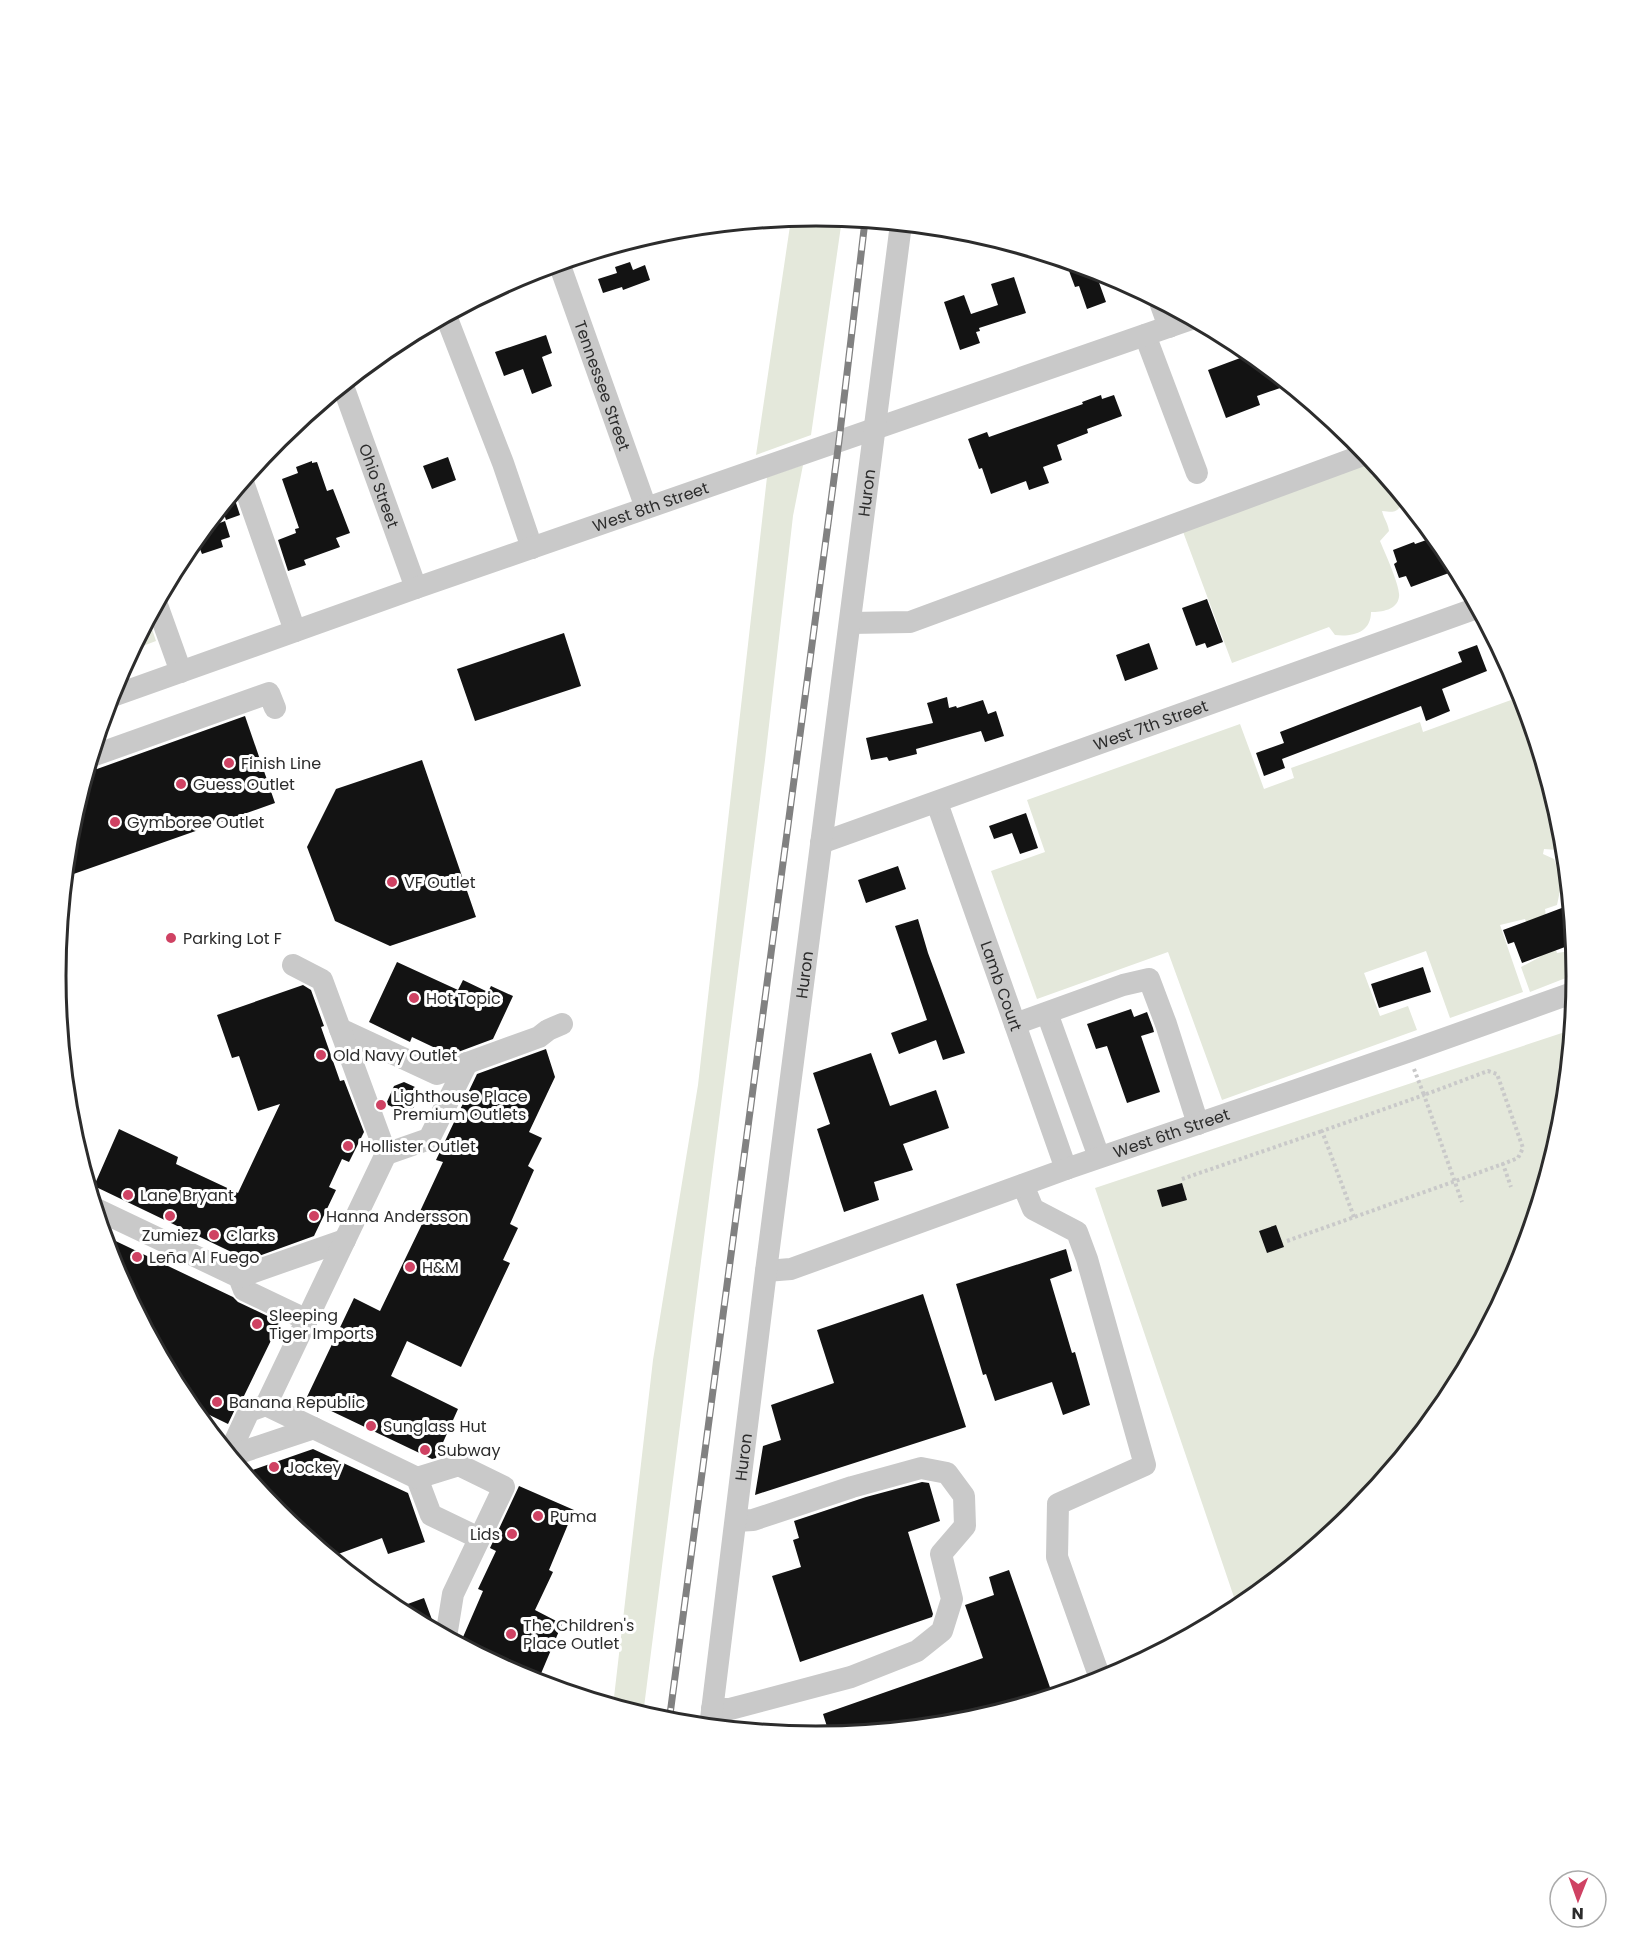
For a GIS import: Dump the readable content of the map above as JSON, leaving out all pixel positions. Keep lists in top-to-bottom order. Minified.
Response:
{"streets":{"street":["Tennessee Street","Ohio Street","Huron","West 8th Street","West 7th Street","Lamb Court","West 6th Street"]},"crossings":[["Tennessee Street","West 8th Street"],["Ohio Street","West 8th Street"],["Huron","West 8th Street"],["Huron","West 7th Street"],["Huron","West 6th Street"],["West 7th Street","Lamb Court"],["Lamb Court","West 6th Street"]],"places":["Finish Line","Guess Outlet","Gymboree Outlet","VF Outlet","Parking Lot F","Hot Topic","Old Navy Outlet","Lighthouse Place Premium Outlets","Hollister Outlet","Lane Bryant","Zumiez","Hanna Andersson","Clarks","Leña Al Fuego","H&M","Sleeping Tiger Imports","Banana Republic","Sunglass Hut","Subway","Jockey","Puma","Lids","The Children's Place Outlet"],"north":"bottom"}
